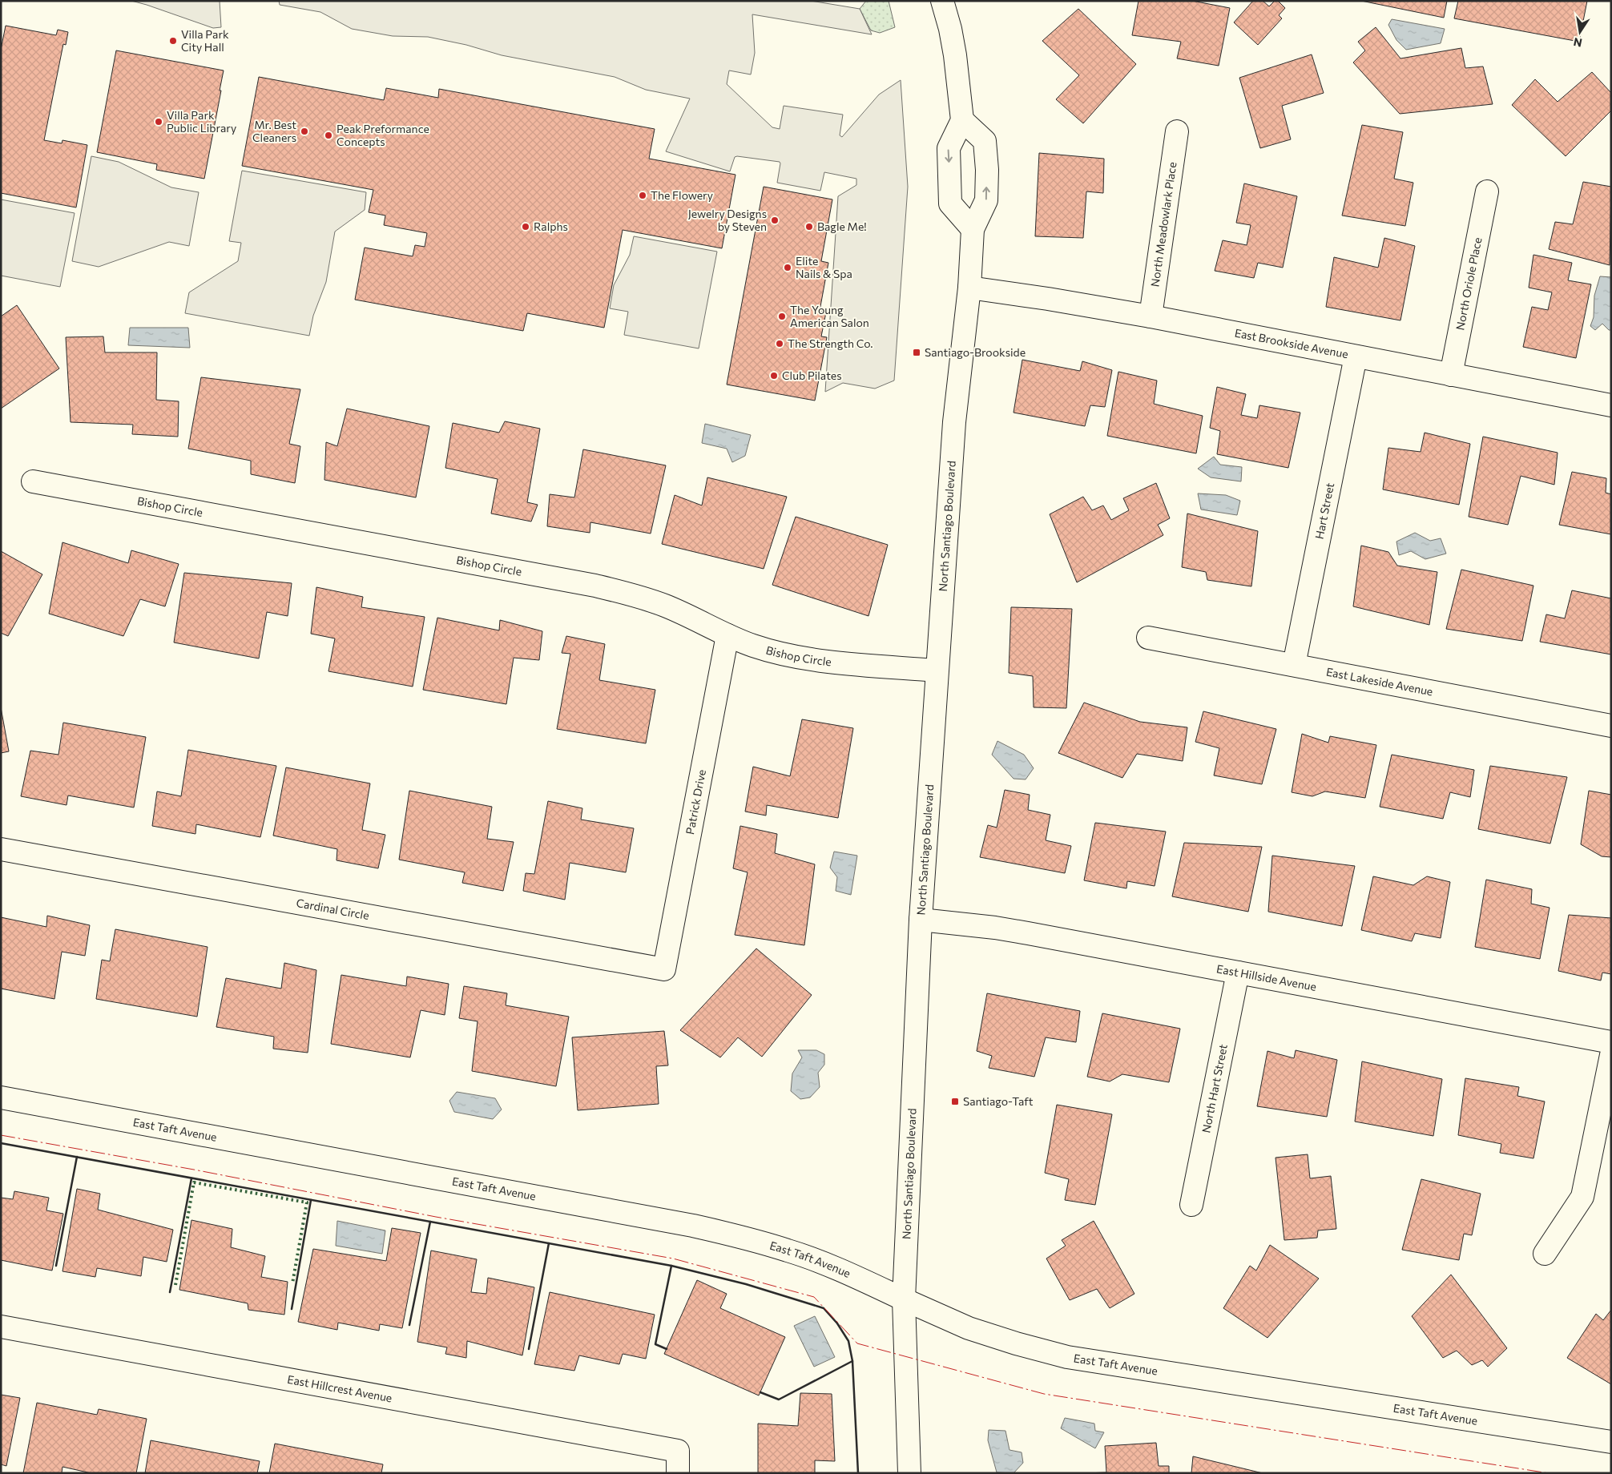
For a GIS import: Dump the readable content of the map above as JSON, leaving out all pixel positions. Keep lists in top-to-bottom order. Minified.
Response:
{"streets":{"street":["North Meadowlark Place","North Oriole Place","East Brookside Avenue","Bishop Circle","Hart Street","North Santiago Boulevard","East Lakeside Avenue","Patrick Drive","Cardinal Circle","East Hillside Avenue","North Hart Street","East Taft Avenue","East Hillcrest Avenue"]},"crossings":[["North Meadowlark Place","East Brookside Avenue"],["North Oriole Place","East Brookside Avenue"],["East Brookside Avenue","Hart Street"],["East Brookside Avenue","North Santiago Boulevard"],["Bishop Circle","North Santiago Boulevard"],["Bishop Circle","Patrick Drive"],["Hart Street","East Lakeside Avenue"],["North Santiago Boulevard","East Hillside Avenue"],["North Santiago Boulevard","East Taft Avenue"],["Patrick Drive","Cardinal Circle"],["East Hillside Avenue","North Hart Street"]],"places":{"other":["Villa Park City Hall","Villa Park Public Library","Mr. Best Cleaners","Peak Preformance Concepts","The Flowery","Jewelry Designs by Steven","Ralphs","Bagle Me!","Elite Nails & Spa","The Young American Salon","The Strength Co.","Club Pilates"],"transit":["Santiago-Brookside","Santiago-Taft"]},"north":"bottom"}
